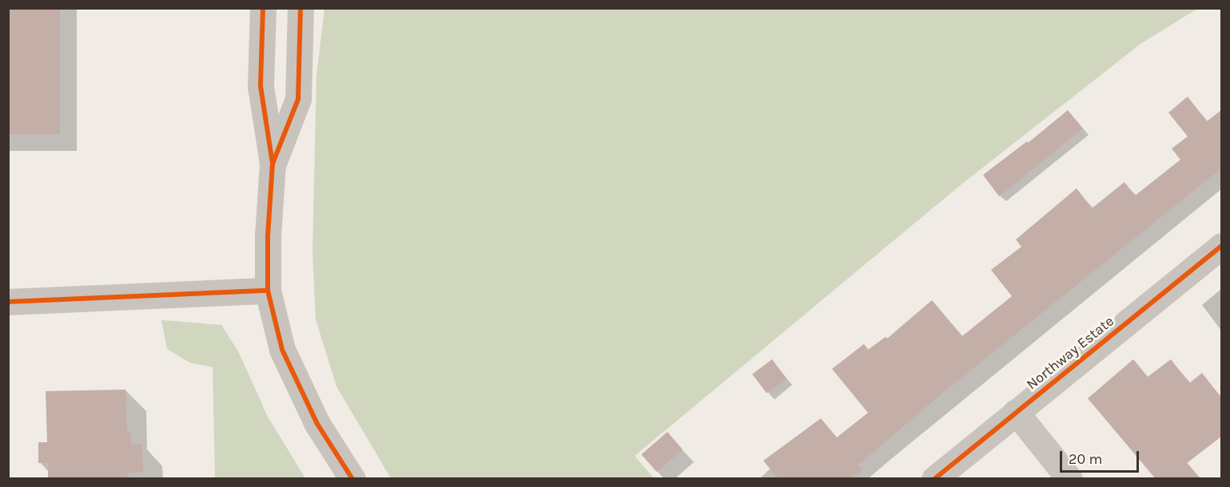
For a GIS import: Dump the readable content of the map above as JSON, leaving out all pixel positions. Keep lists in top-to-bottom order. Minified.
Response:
{"streets":{"street":["Northway Estate"]},"scale_bar":"20 m"}
